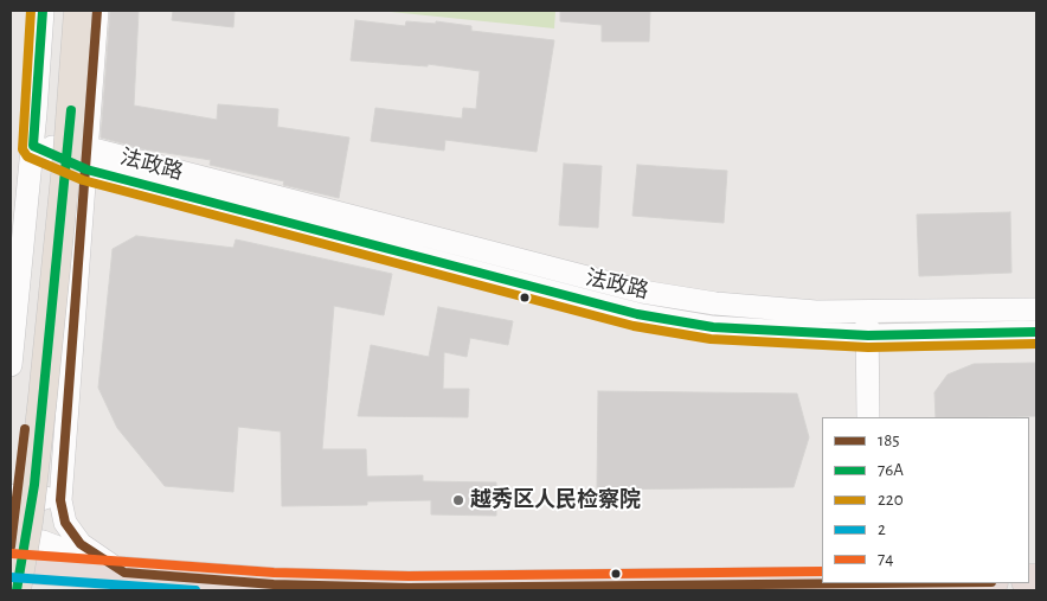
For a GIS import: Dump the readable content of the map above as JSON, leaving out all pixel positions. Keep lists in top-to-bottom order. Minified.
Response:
{"streets":{"street":["法政路"]},"places":["越秀区人民检察院"],"lines":["transit line 185","transit line 76A","transit line 220","transit line 74","transit line 2"],"legend":["185","76A","220","2","74"]}
